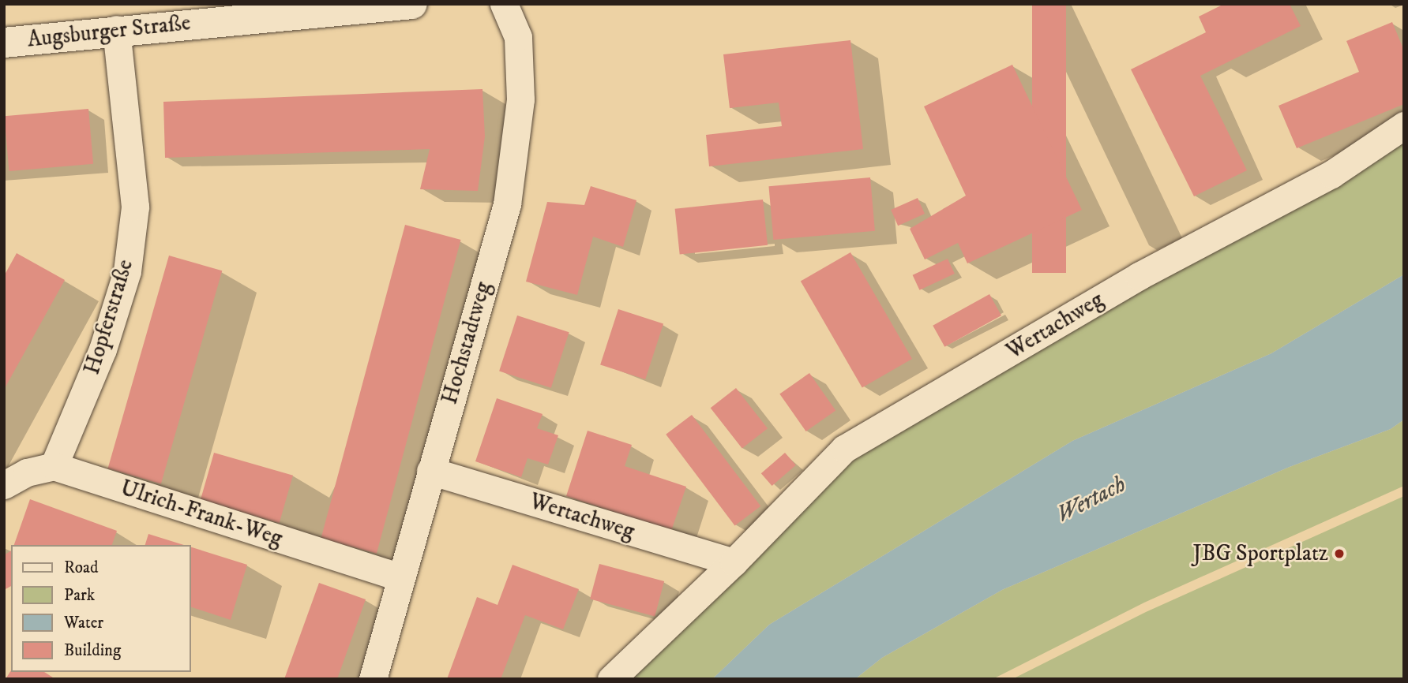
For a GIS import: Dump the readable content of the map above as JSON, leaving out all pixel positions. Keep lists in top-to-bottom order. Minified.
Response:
{"streets":{"main road":["Augsburger Straße"],"street":["Hopferstraße","Wertachweg","Hochstadtweg","Ulrich-Frank-Weg"]},"crossings":[["Augsburger Straße","Hopferstraße"],["Hopferstraße","Ulrich-Frank-Weg"],["Wertachweg","Hochstadtweg"],["Hochstadtweg","Ulrich-Frank-Weg"]],"water":["Wertach"],"places":["JBG Sportplatz"],"legend":["Road","Park","Water","Building"]}
